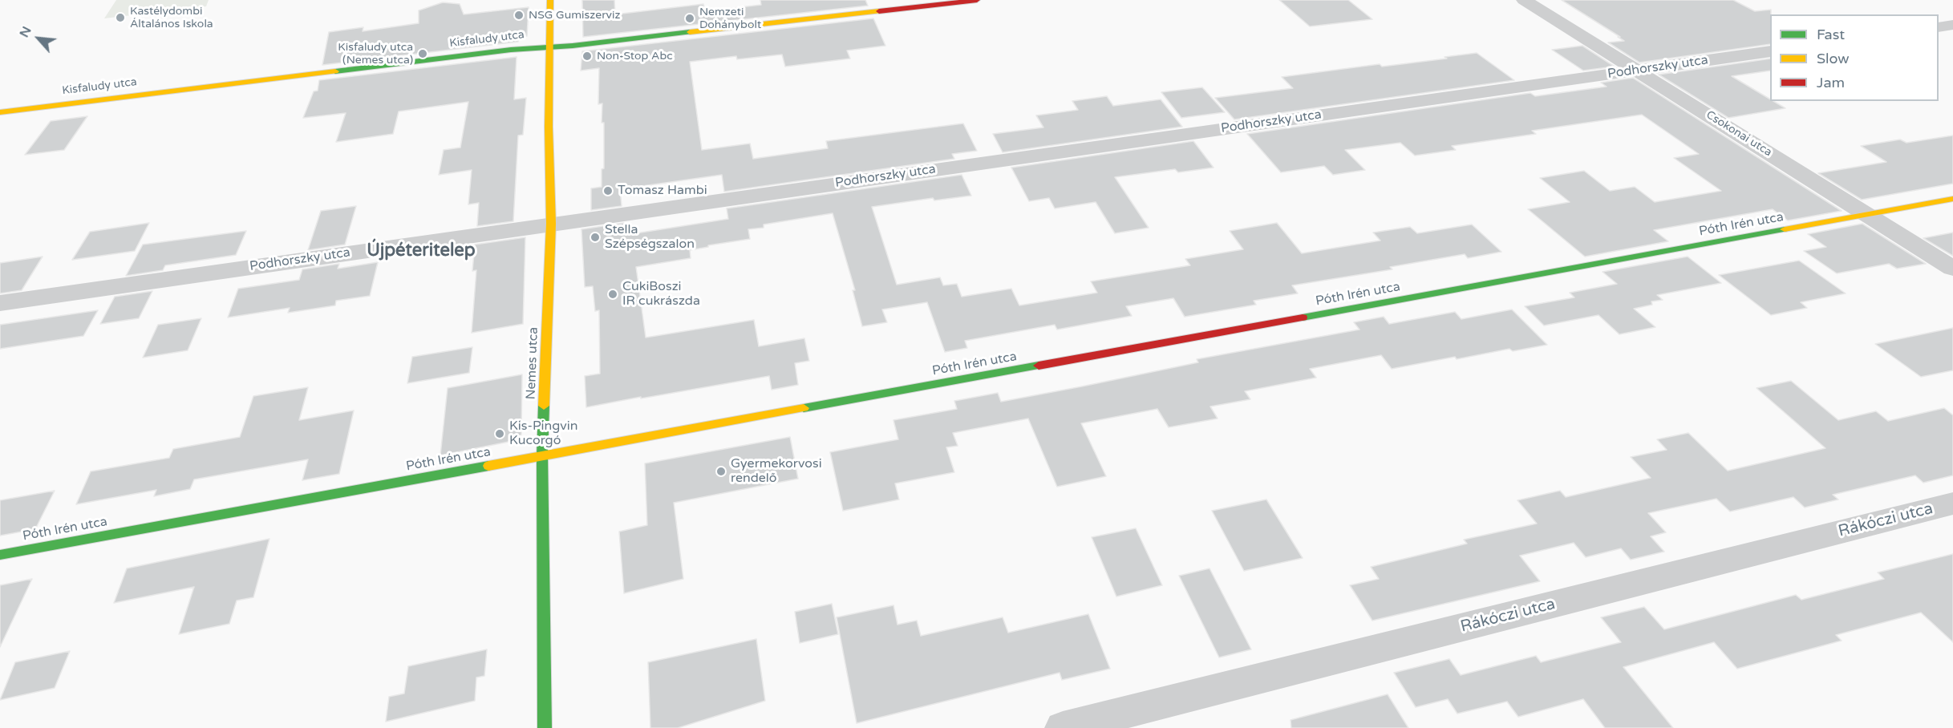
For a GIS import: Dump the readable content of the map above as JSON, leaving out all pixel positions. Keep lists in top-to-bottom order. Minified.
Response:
{"streets":{"street":["Kisfaludy utca","Podhorszky utca","Csokonai utca","Póth Irén utca","Nemes utca","Rákóczi utca"]},"crossings":[["Kisfaludy utca","Nemes utca"],["Podhorszky utca","Csokonai utca"],["Podhorszky utca","Nemes utca"],["Csokonai utca","Póth Irén utca"],["Póth Irén utca","Nemes utca"]],"districts":["Újpéteritelep"],"places":["NSG Gumiszerviz","Kastélydombi Általános Iskola","Nemzeti Dohánybolt","Kisfaludy utca (Nemes utca)","Non-Stop Abc","Tomasz Hambi","Stella Szépségszalon","CukiBoszi IR cukrászda","Kis-Pingvin Kucorgó","Gyermekorvosi rendelő"],"legend":["Fast","Slow","Jam"],"north":"top left"}
